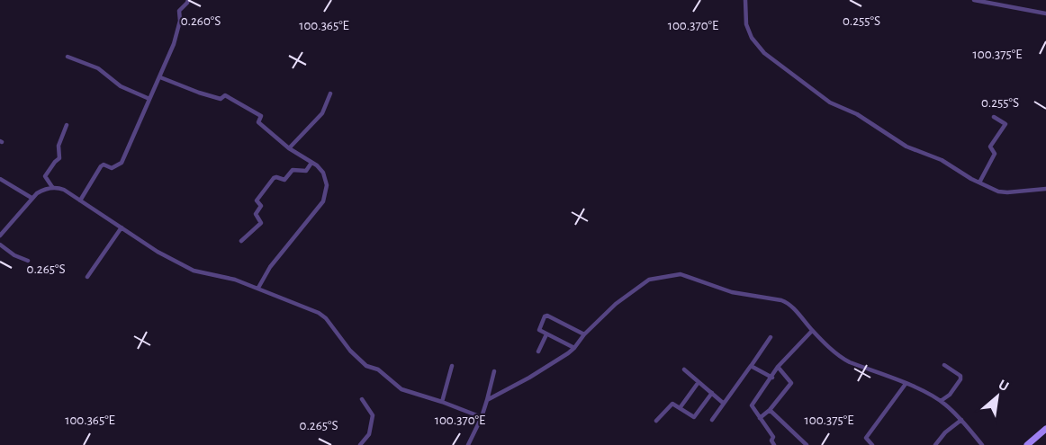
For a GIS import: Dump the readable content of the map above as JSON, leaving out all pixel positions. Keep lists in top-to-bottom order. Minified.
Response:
{"north":"top right","coordinates":["0.260°S","0.255°S","100.365°E","100.370°E","100.375°E","0.265°S"]}
